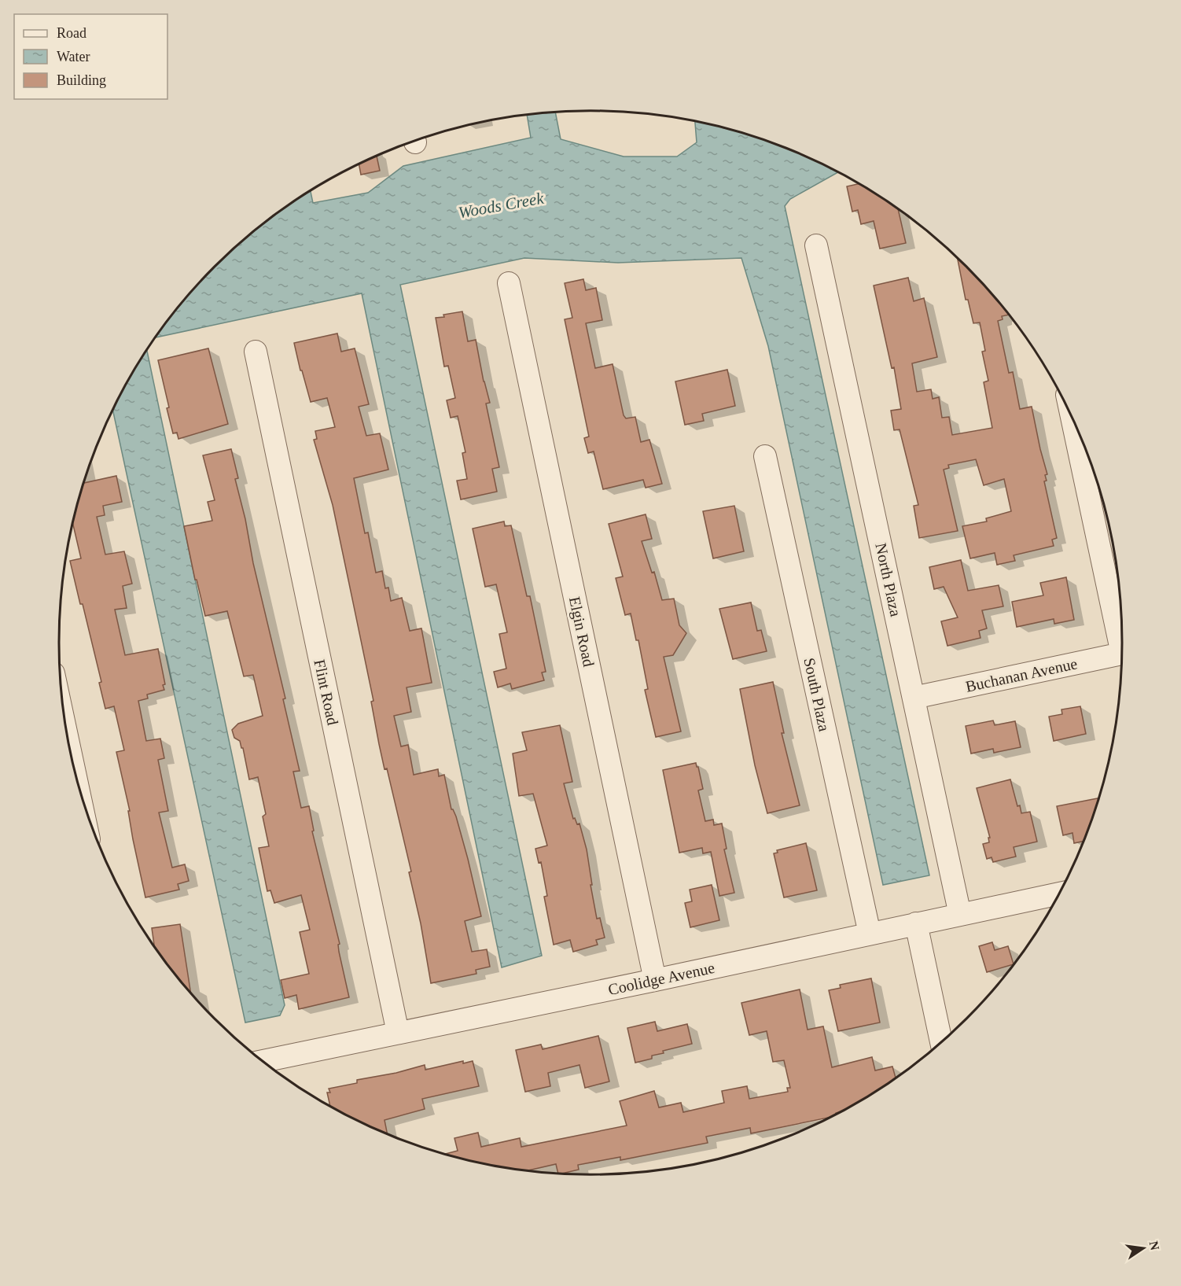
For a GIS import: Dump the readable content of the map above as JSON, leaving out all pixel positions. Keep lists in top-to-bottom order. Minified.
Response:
{"streets":{"street":["North Plaza","Elgin Road","Buchanan Avenue","Flint Road","South Plaza","Coolidge Avenue"]},"crossings":[["North Plaza","Buchanan Avenue"],["North Plaza","Coolidge Avenue"],["Elgin Road","Coolidge Avenue"],["Flint Road","Coolidge Avenue"],["South Plaza","Coolidge Avenue"]],"water":["Woods Creek"],"legend":["Road","Water","Building"],"north":"right"}
